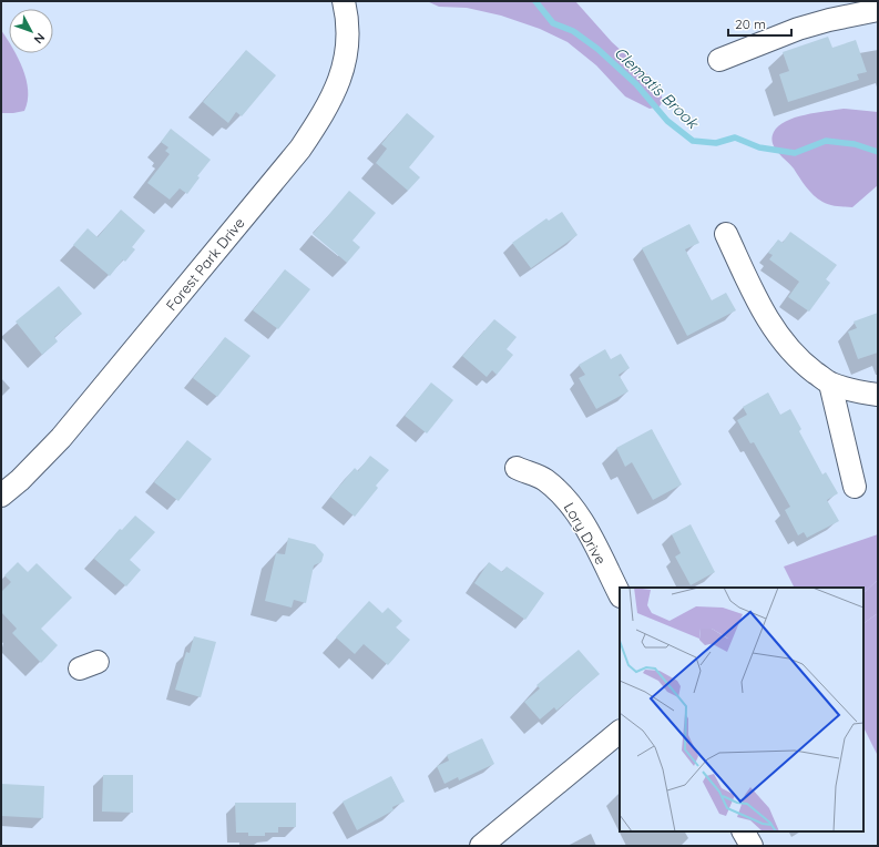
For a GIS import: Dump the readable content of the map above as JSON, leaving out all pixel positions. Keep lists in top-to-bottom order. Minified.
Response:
{"streets":{"street":["Forest Park Drive","Lory Drive"]},"water":["Clematis Brook"],"scale_bar":"20 m","north":"bottom right"}
